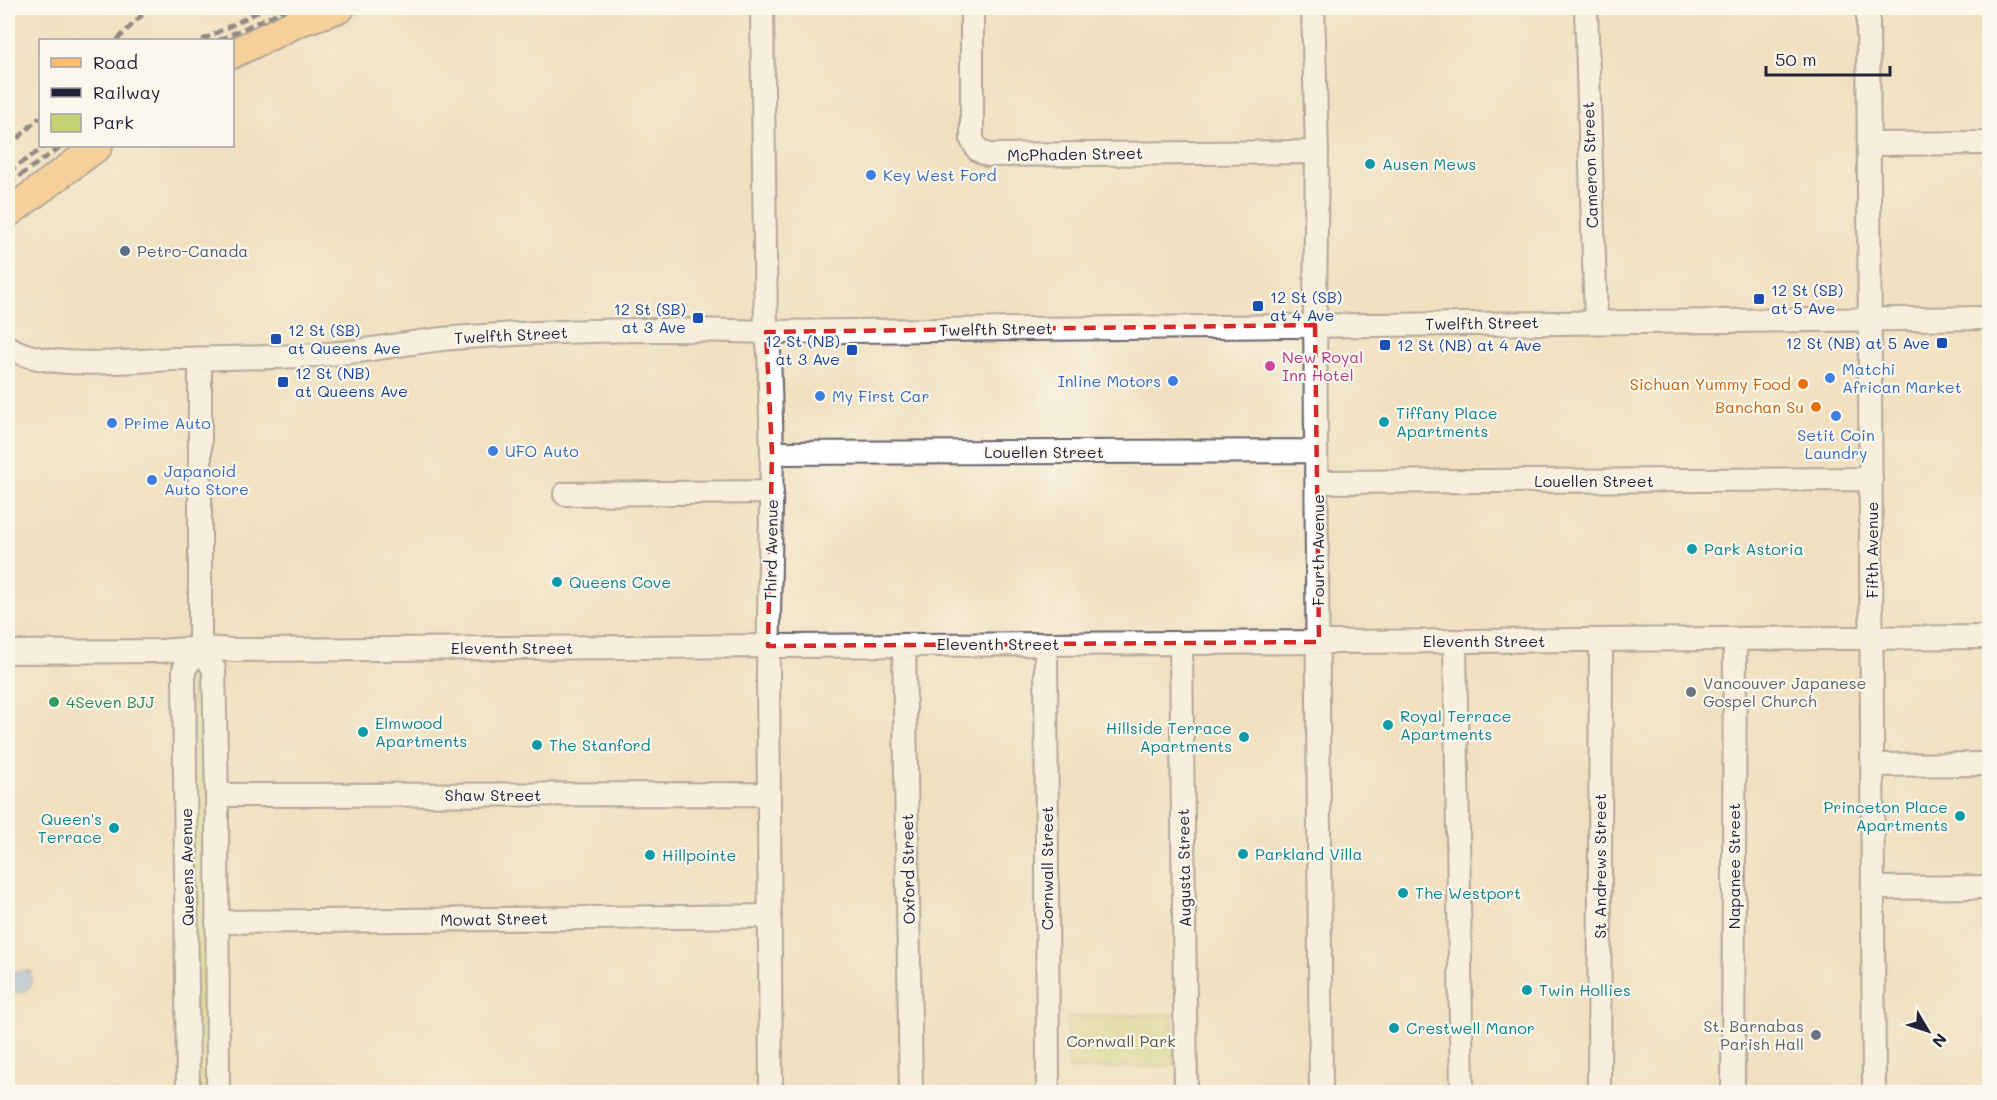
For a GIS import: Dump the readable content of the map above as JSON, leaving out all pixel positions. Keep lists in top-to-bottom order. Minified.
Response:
{"streets":{"street":["McPhaden Street","Cameron Street","Twelfth Street","Louellen Street","Third Avenue","Fourth Avenue","Fifth Avenue","Eleventh Street","Shaw Street","St Andrews Street","Napanee Street","Queens Avenue","Cornwall Street","Augusta Street","Oxford Street","Mowat Street"]},"crossings":[["McPhaden Street","Fourth Avenue"],["Cameron Street","Twelfth Street"],["Twelfth Street","Third Avenue"],["Twelfth Street","Fourth Avenue"],["Twelfth Street","Fifth Avenue"],["Twelfth Street","Queens Avenue"],["Louellen Street","Third Avenue"],["Louellen Street","Fourth Avenue"],["Louellen Street","Fifth Avenue"],["Third Avenue","Eleventh Street"],["Third Avenue","Shaw Street"],["Third Avenue","Mowat Street"],["Fourth Avenue","Eleventh Street"],["Fifth Avenue","Eleventh Street"],["Eleventh Street","St Andrews Street"],["Eleventh Street","Napanee Street"],["Eleventh Street","Queens Avenue"],["Eleventh Street","Cornwall Street"],["Eleventh Street","Augusta Street"],["Eleventh Street","Oxford Street"],["Shaw Street","Queens Avenue"],["Queens Avenue","Mowat Street"]],"parks":["Cornwall Park"],"places":{"other":["Ausen Mews","Key West Ford","Petro-Canada","New Royal Inn Hotel","Matchi African Market","Inline Motors","Sichuan Yummy Food","My First Car","Banchan Su","Setit Coin Laundry","Tiffany Place Apartments","Prime Auto","UFO Auto","Japanoid Auto Store","Park Astoria","Queens Cove","Vancouver Japanese Gospel Church","4Seven BJJ","Royal Terrace Apartments","Elmwood Apartments","Hillside Terrace Apartments","The Stanford","Princeton Place Apartments","Queen's Terrace","Parkland Villa","Hillpointe","The Westport","Twin Hollies","Crestwell Manor","St. Barnabas Parish Hall"],"transit":["12 St (SB) at 5 Ave","12 St (SB) at 4 Ave","12 St (SB) at 3 Ave","12 St (SB) at Queens Ave","12 St (NB) at 5 Ave","12 St (NB) at 4 Ave","12 St (NB) at 3 Ave","12 St (NB) at Queens Ave"]},"legend":["Road","Railway","Park"],"scale_bar":"50 m","north":"bottom right"}
